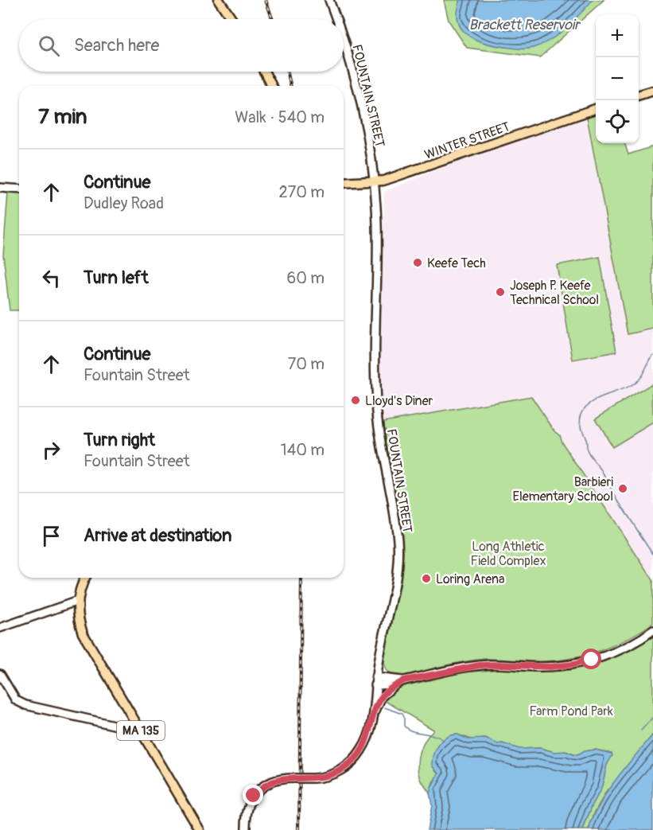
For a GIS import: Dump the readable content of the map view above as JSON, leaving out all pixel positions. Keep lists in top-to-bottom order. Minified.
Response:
{"streets":{"main road":["WINTER STREET","MA 135"],"street":["FOUNTAIN STREET"]},"crossings":[["FOUNTAIN STREET","WINTER STREET"]],"water":["Brackett Reservoir"],"parks":["Long Athletic Field Complex","Farm Pond Park"],"places":["Keefe Tech","Joseph P. Keefe Technical School","Lloyd's Diner","Barbieri Elementary School","Loring Arena"],"page":{"map_buttons":["+","−"],"search":"Search here","heading":["7 min","Walk · 540 m"],"list":[["Continue","Dudley Road","270 m"],["Turn left","60 m"],["Continue","Fountain Street","70 m"],["Turn right","Fountain Street","140 m"],"Arrive at destination"]}}
